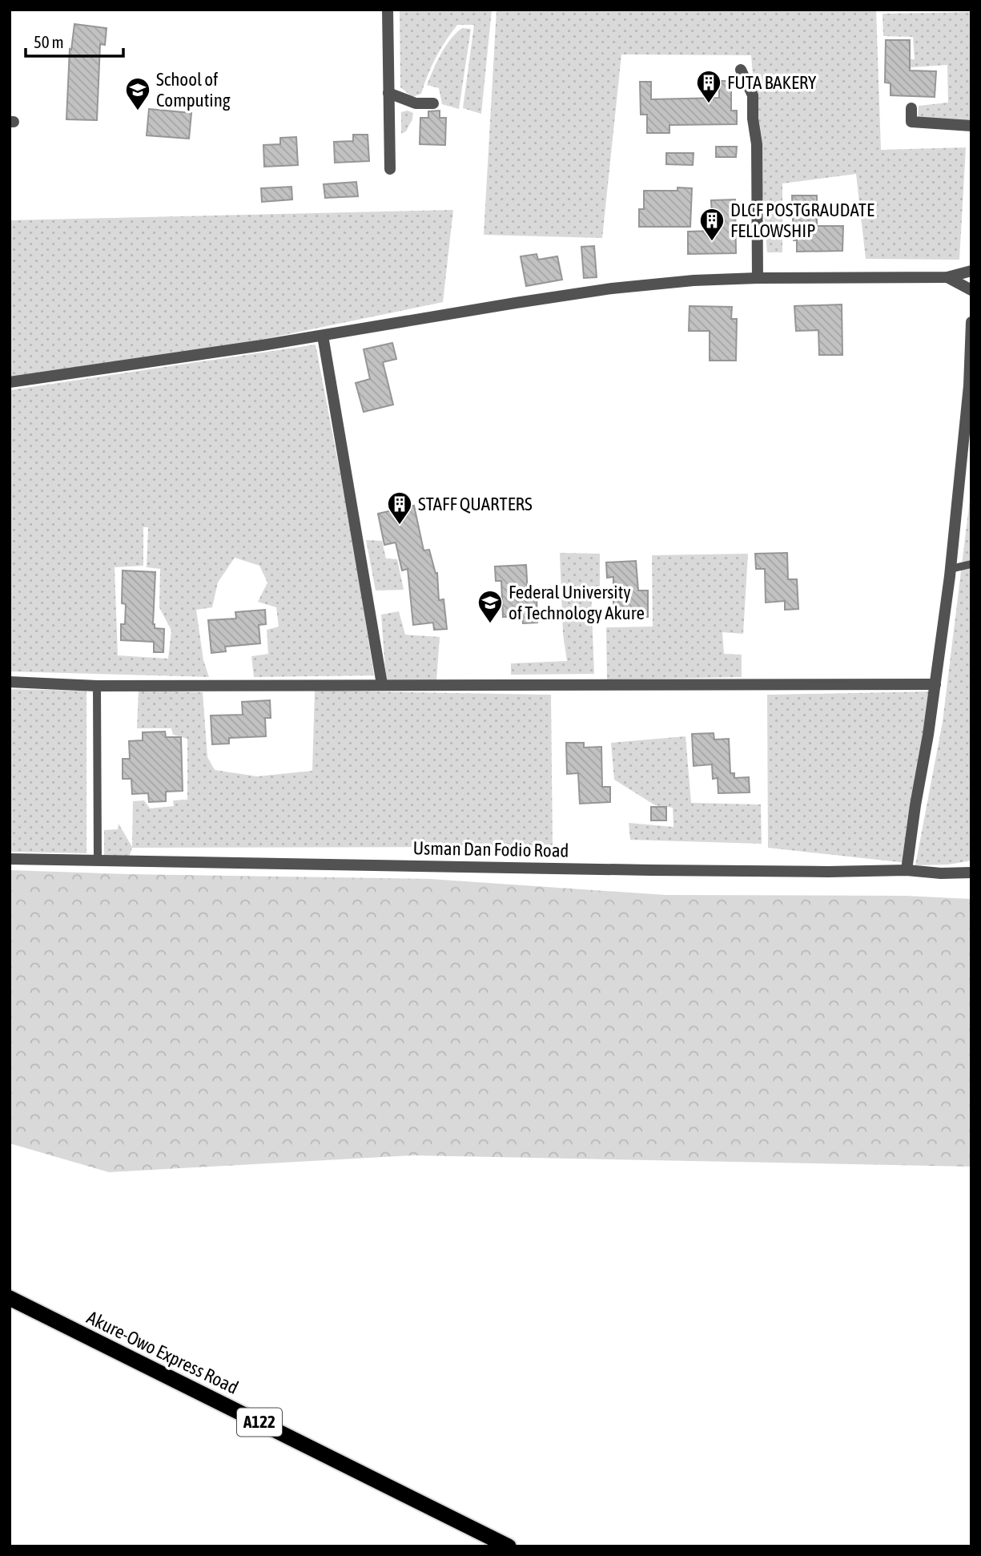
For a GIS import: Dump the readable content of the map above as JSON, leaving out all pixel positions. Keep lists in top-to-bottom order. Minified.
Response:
{"streets":{"highway":["Akure-Owo Express Road","A122"],"street":["Usman Dan Fodio Road"]},"places":{"building":["FUTA BAKERY","DLCF POSTGRAUDATE FELLOWSHIP","STAFF QUARTERS"],"school or university":["School of Computing","Federal University of Technology Akure"]},"scale_bar":"50 m"}
